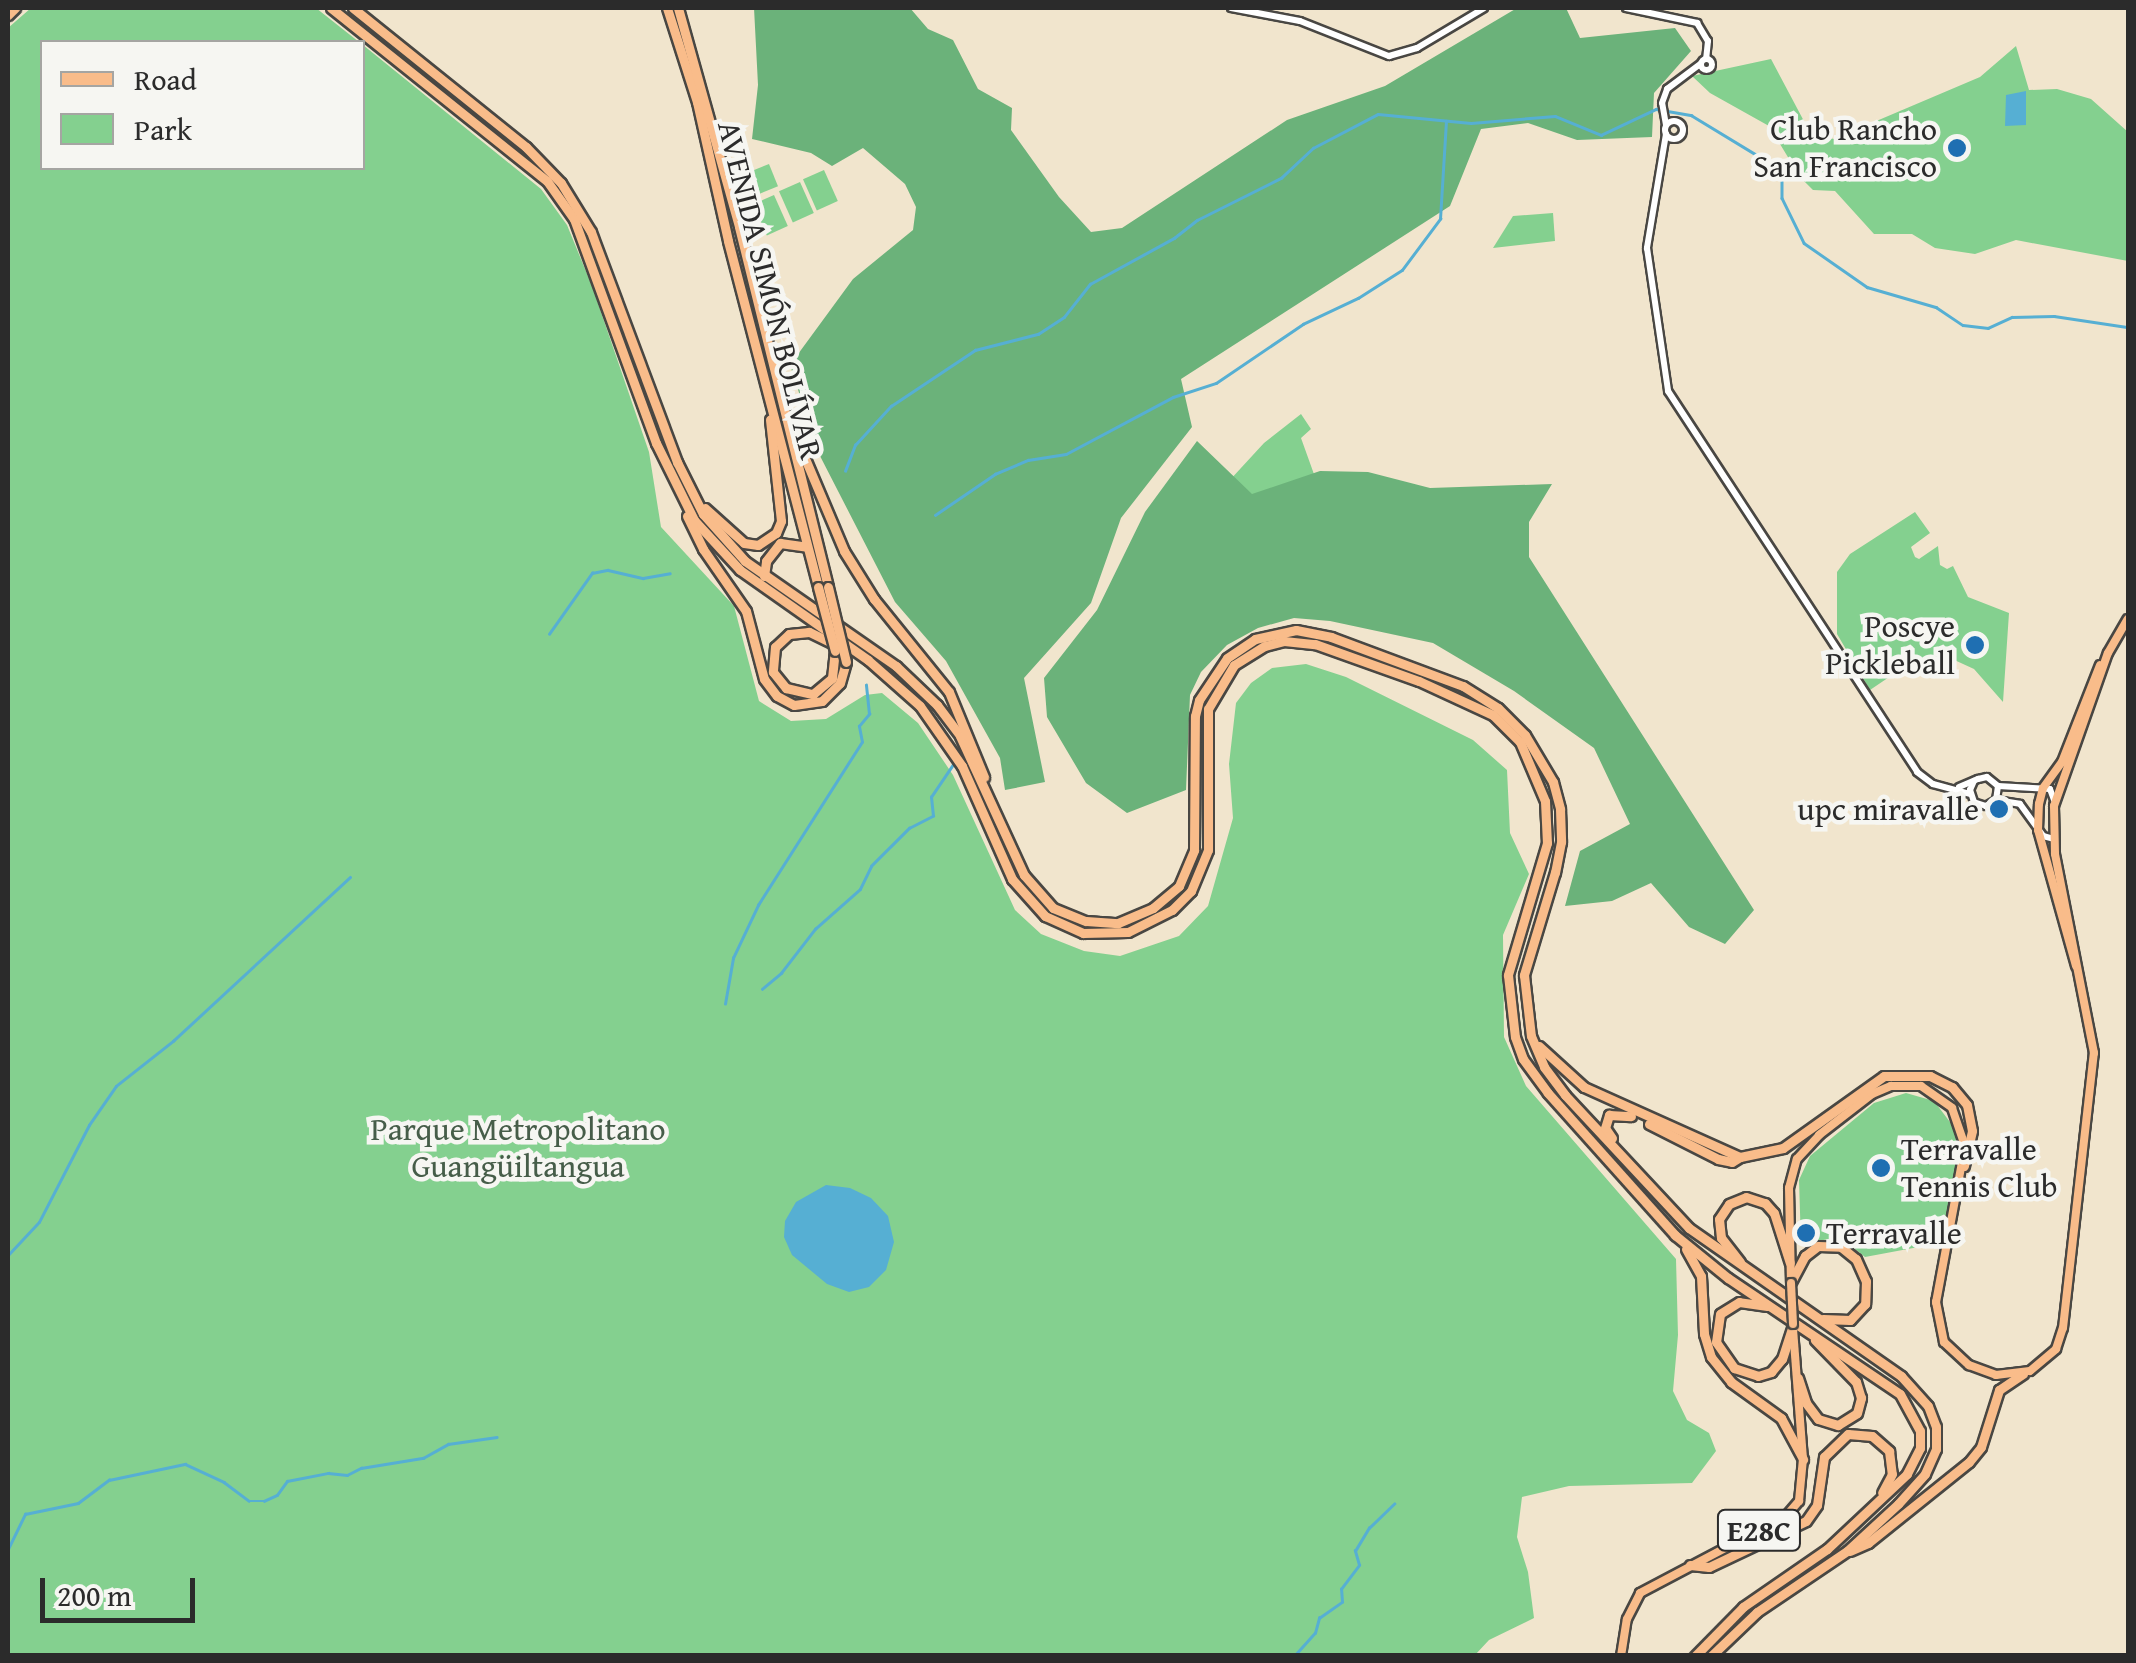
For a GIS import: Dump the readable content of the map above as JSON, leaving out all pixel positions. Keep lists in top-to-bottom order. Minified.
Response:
{"streets":{"highway":["AVENIDA SIMÓN BOLÍVAR"],"main road":["E28C"]},"parks":["Parque Metropolitano Guangüiltangua"],"places":["Club Rancho San Francisco","Poscye Pickleball","upc miravalle","Terravalle Tennis Club","Terravalle"],"legend":["Road","Park"],"scale_bar":"200 m"}
